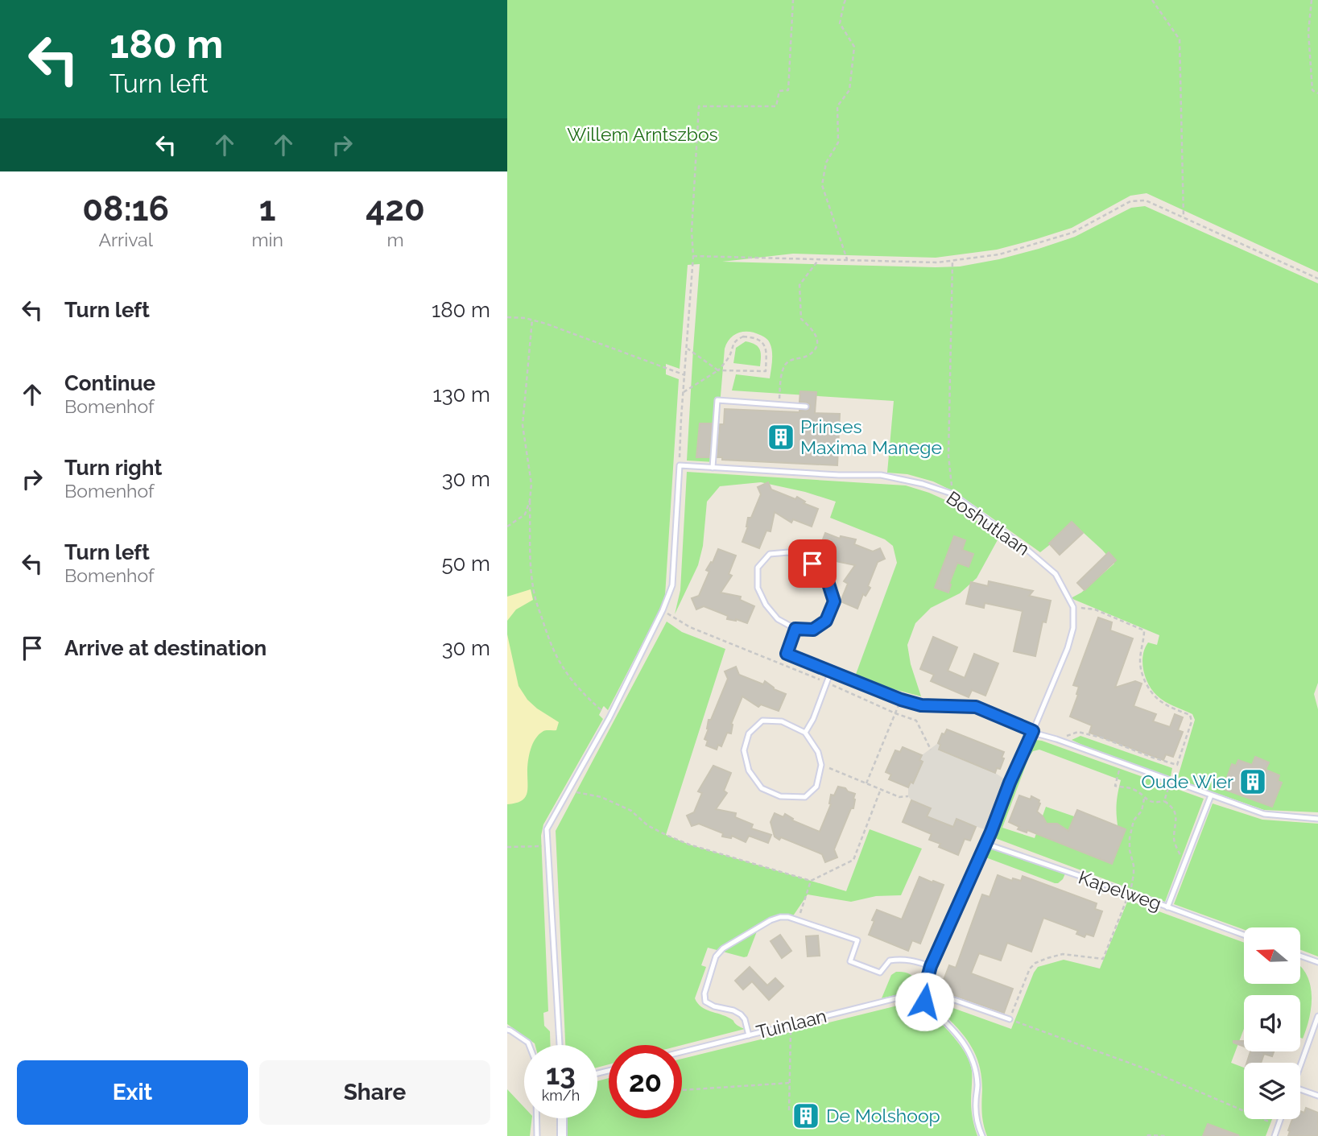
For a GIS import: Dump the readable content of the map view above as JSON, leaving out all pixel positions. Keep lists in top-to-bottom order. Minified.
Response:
{"streets":{"lane":["Boshutlaan","Kapelweg","Tuinlaan"]},"parks":["Willem Arntszbos"],"places":{"building":["Prinses Maxima Manege","Oude Wier","De Molshoop"]},"north":"left","page":{"turn":["180 m","Turn left"],"eta":["08:16","Arrival","1","min","420","m"],"list":[{"name":"Turn left","value":"180 m"},{"name":"Continue","note":"Bomenhof","value":"130 m"},{"name":"Turn right","note":"Bomenhof","value":"30 m"},{"name":"Turn left","note":"Bomenhof","value":"50 m"},{"name":"Arrive at destination","value":"30 m"}],"speed":"13 km/h","limit":"20","buttons":["Exit","Share"]}}
